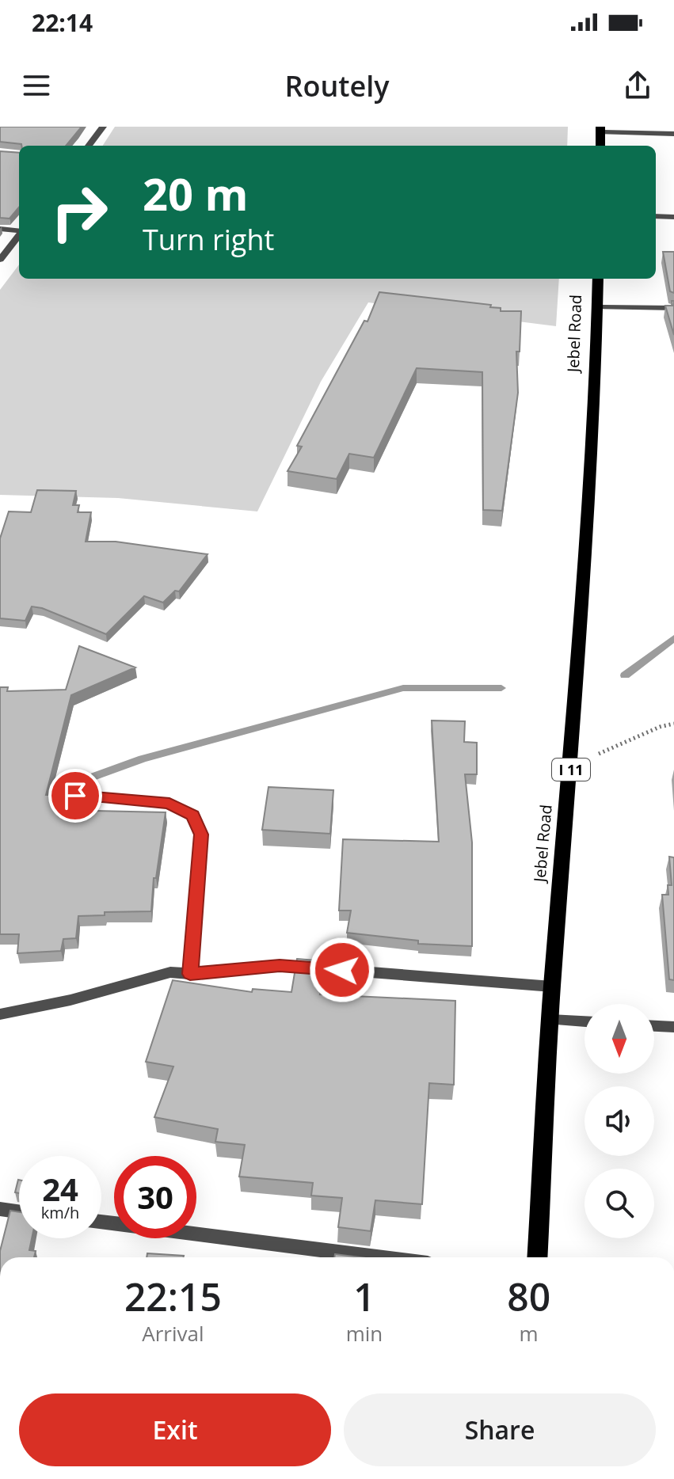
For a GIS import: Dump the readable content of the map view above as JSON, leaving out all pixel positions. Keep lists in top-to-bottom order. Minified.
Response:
{"streets":{"main road":["Jebel Road","I 11"]},"north":"bottom","page":{"status":"22:14","header":"Routely","turn":["20 m","Turn right"],"speed":"24 km/h","limit":"30","eta":["22:15","Arrival","1","min","80","m"],"buttons":["Exit","Share"]}}
